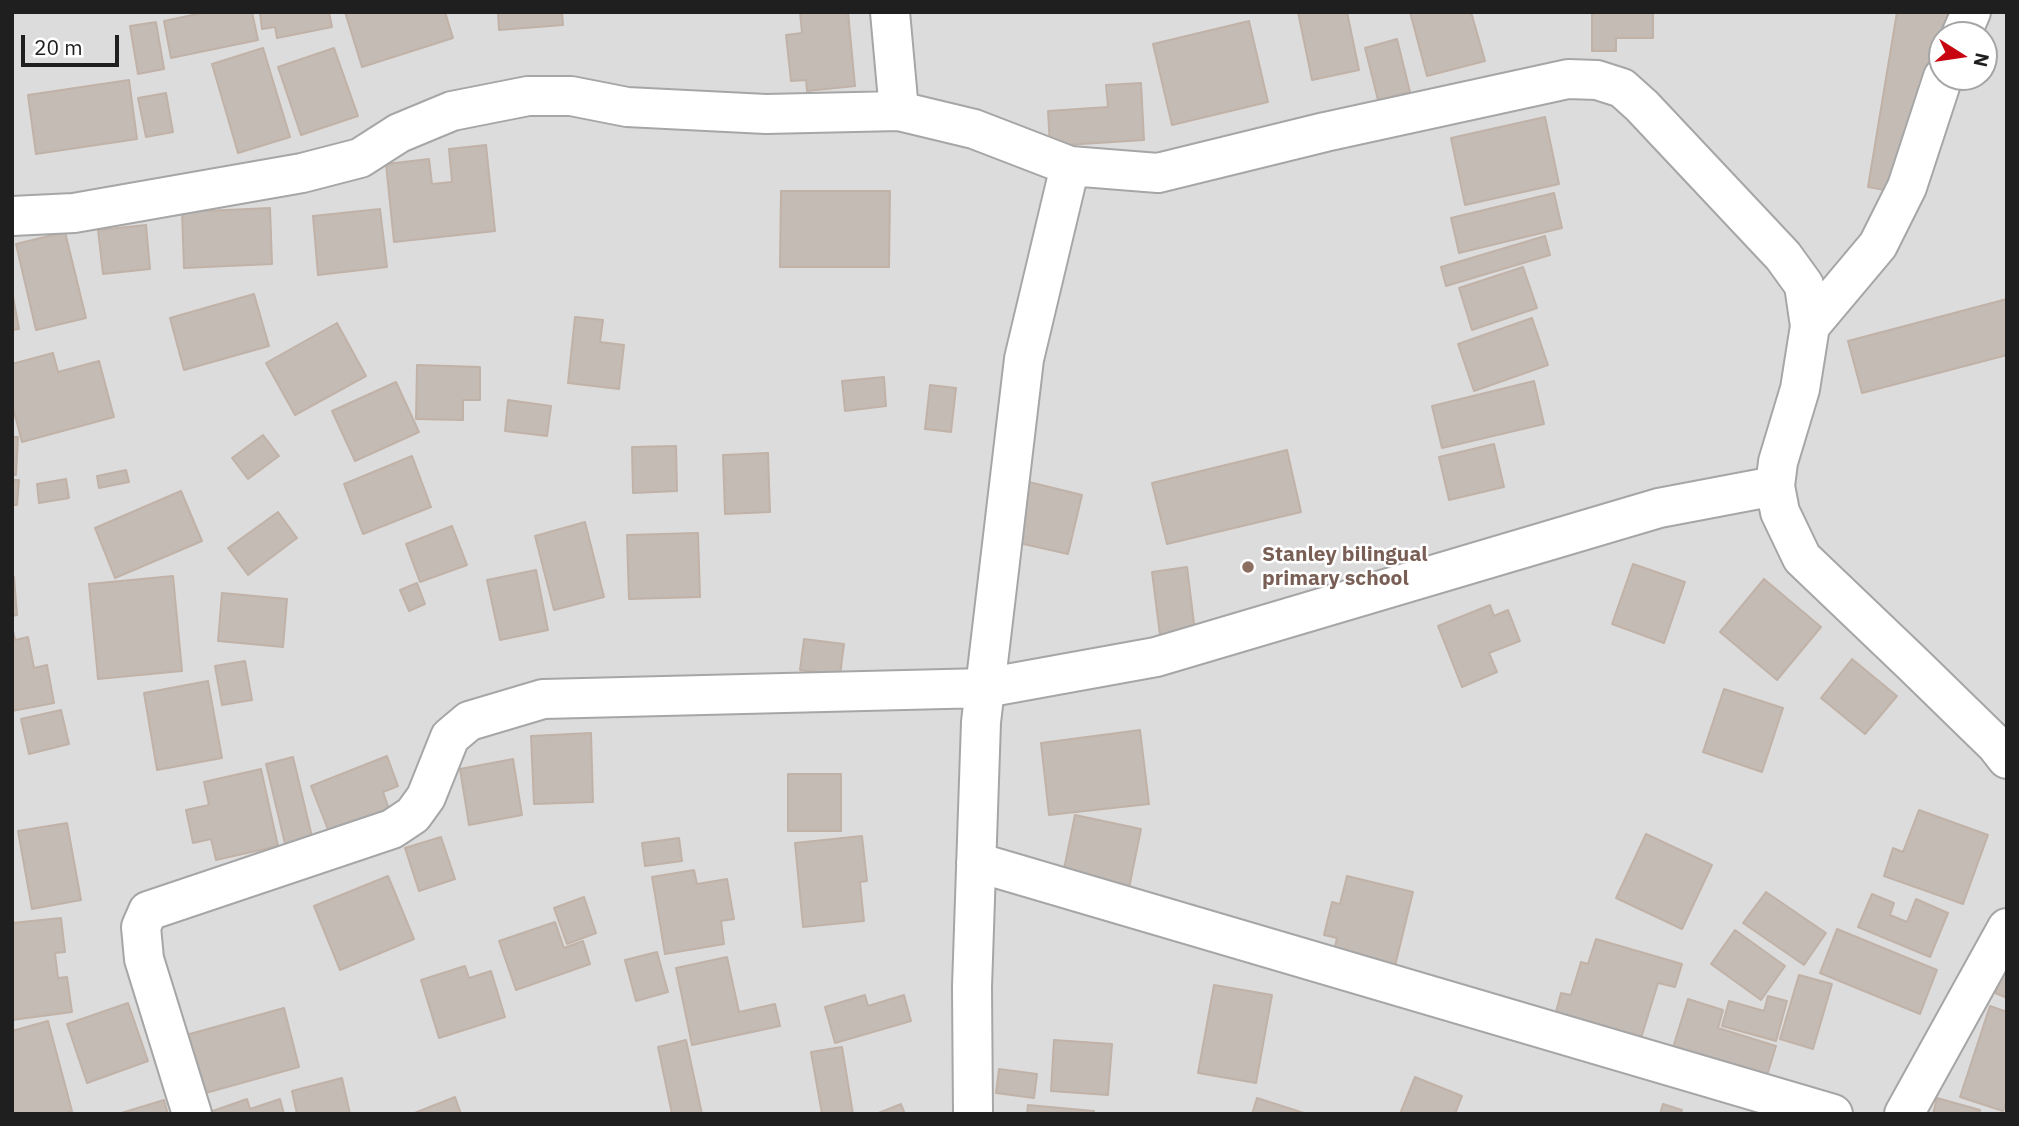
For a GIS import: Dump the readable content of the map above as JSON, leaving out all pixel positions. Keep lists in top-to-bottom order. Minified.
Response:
{"places":["Stanley bilingual primary school"],"scale_bar":"20 m","north":"right"}
